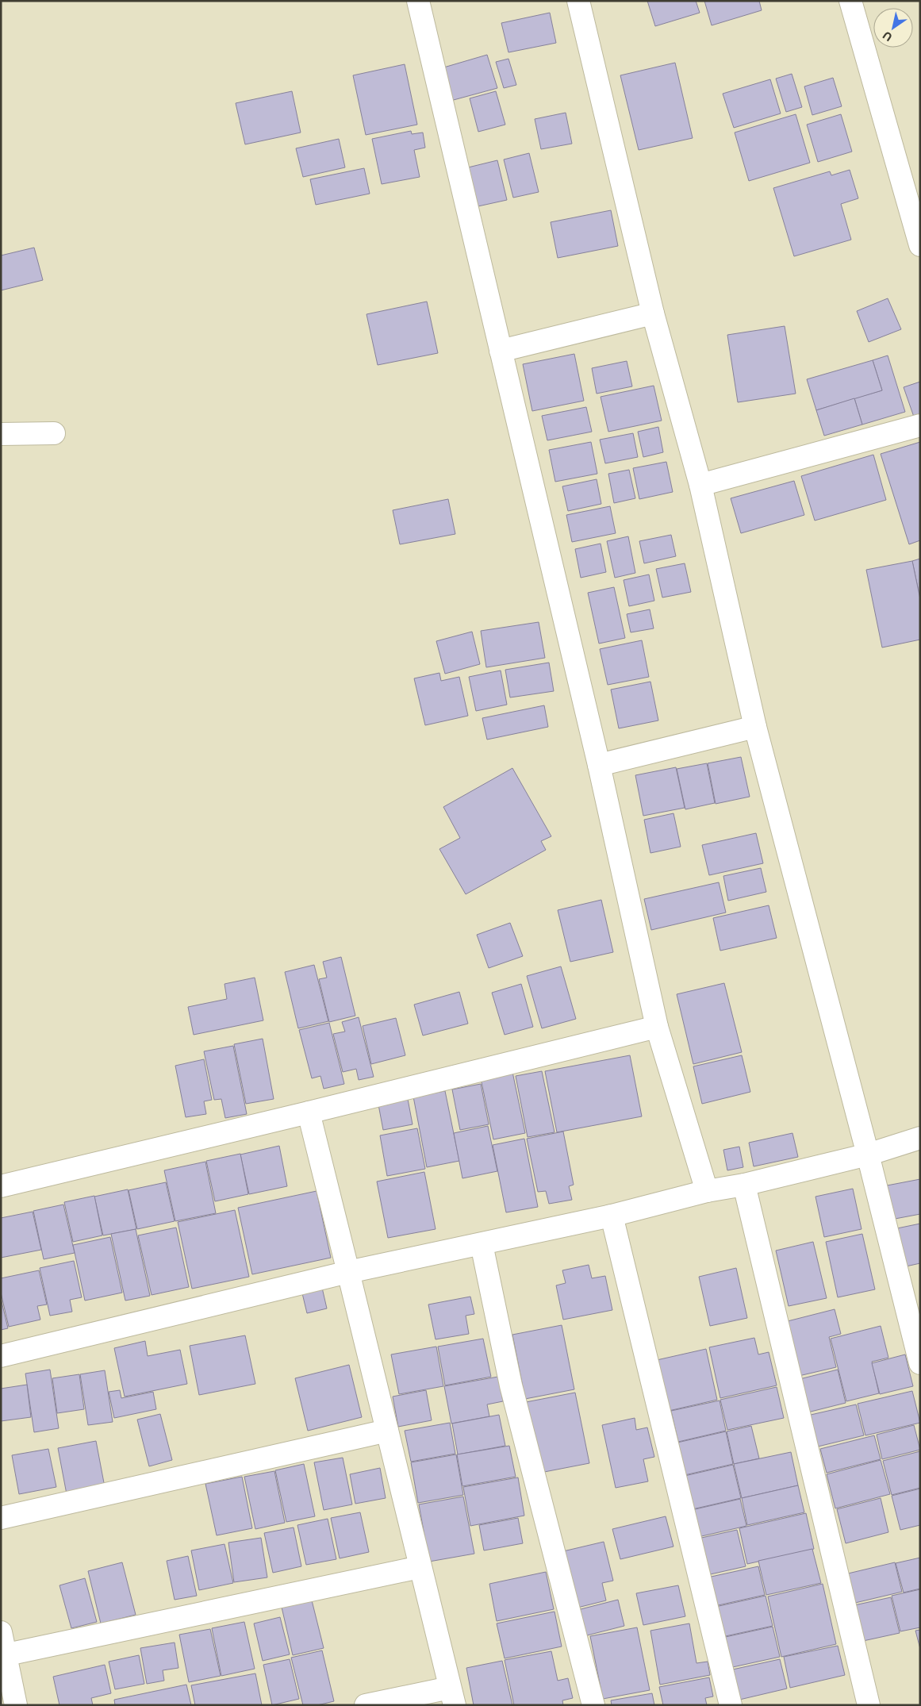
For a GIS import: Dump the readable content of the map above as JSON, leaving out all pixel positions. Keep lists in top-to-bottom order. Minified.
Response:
{"north":"bottom left"}
